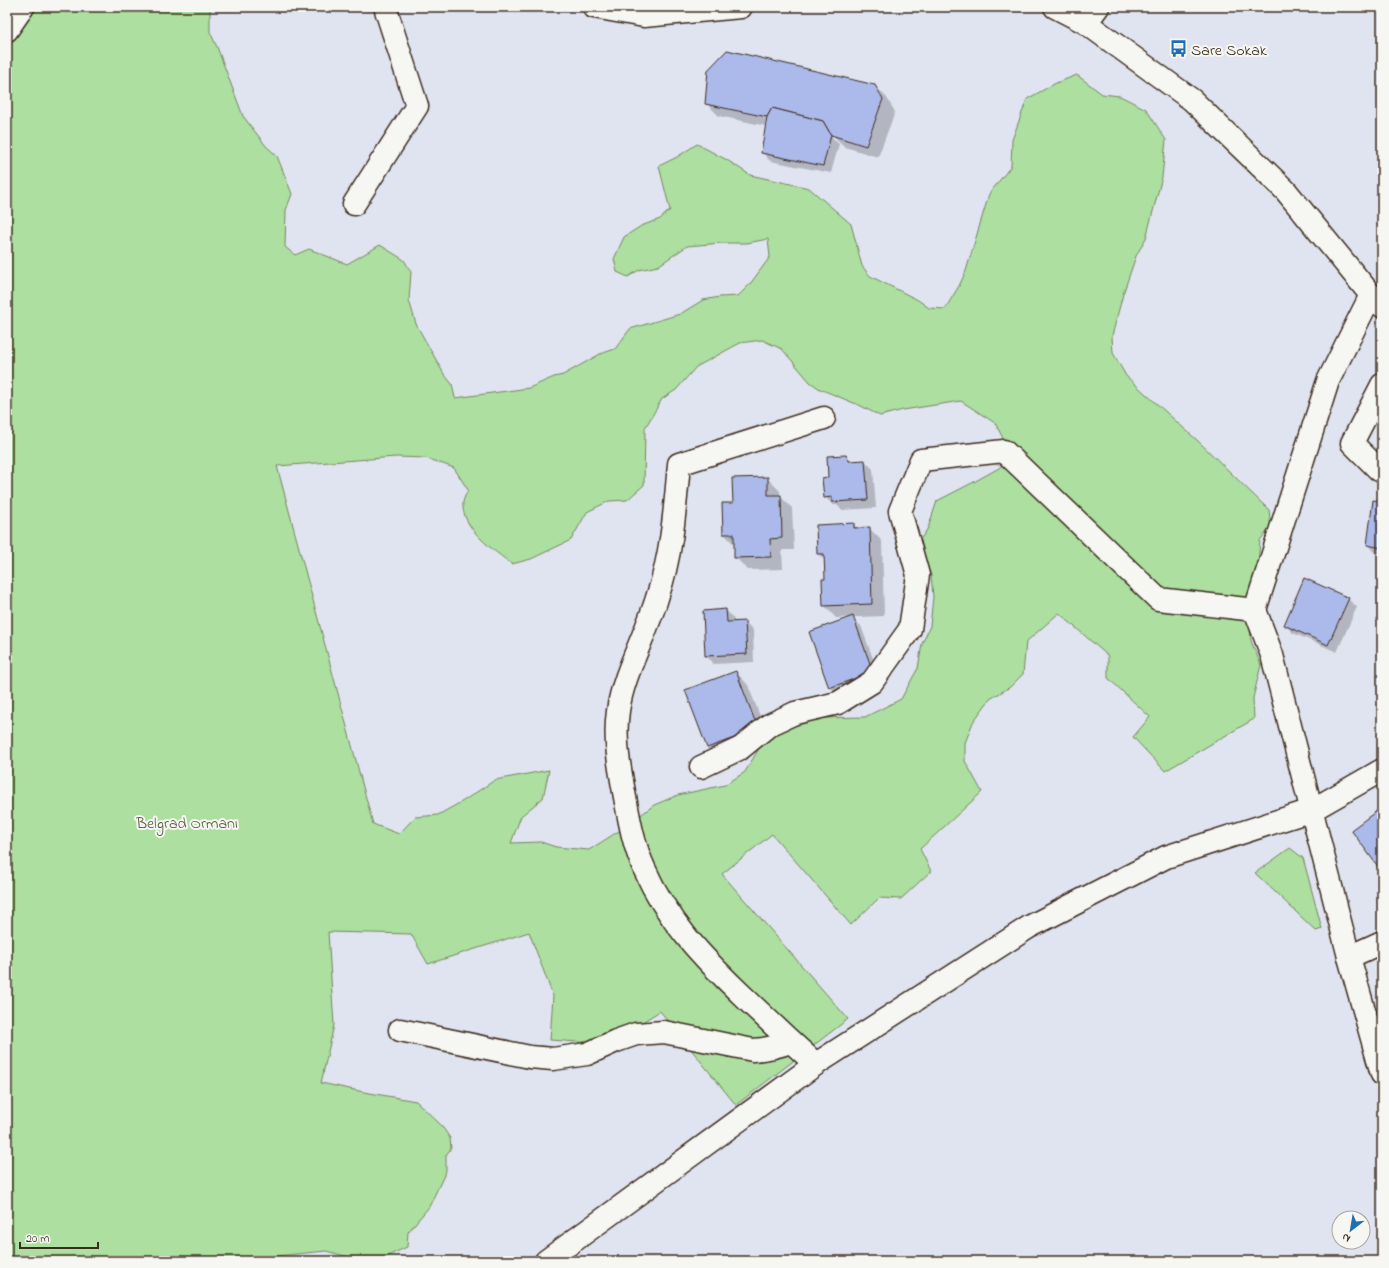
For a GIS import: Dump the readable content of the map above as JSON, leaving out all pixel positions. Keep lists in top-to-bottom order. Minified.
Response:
{"parks":["Belgrad Ormanı"],"places":{"bus stop":["Sare Sokak"]},"scale_bar":"20 m","north":"bottom left"}
